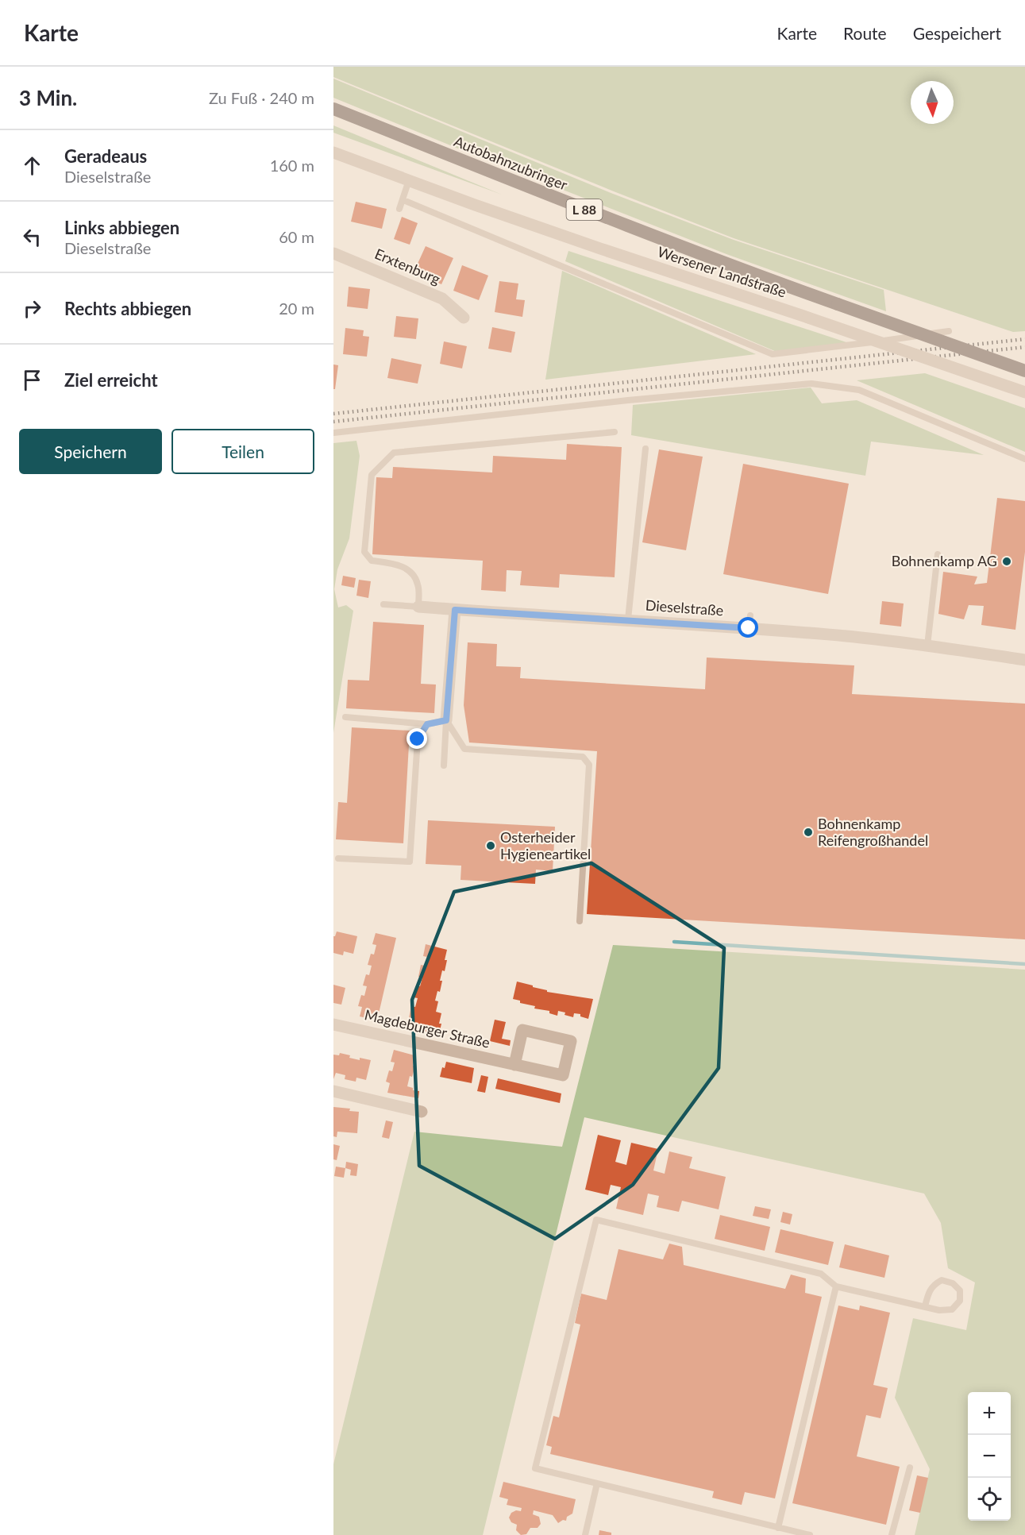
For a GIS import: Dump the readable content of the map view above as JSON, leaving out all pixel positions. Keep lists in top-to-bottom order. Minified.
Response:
{"streets":{"highway":["Autobahnzubringer","L 88"],"street":["Erxtenburg","Wersener Landstraße","Dieselstraße","Magdeburger Straße"]},"places":["Bohnenkamp AG","Bohnenkamp Reifengroßhandel","Osterheider Hygieneartikel"],"north":"bottom","page":{"header":"Karte","nav":["Karte","Route","Gespeichert"],"heading":["3 Min.","Zu Fuß · 240 m"],"list":[["Geradeaus","Dieselstraße","160 m"],["Links abbiegen","Dieselstraße","60 m"],["Rechts abbiegen","20 m"],"Ziel erreicht"],"buttons":["Speichern","Teilen"],"map_buttons":["+","−"]}}
